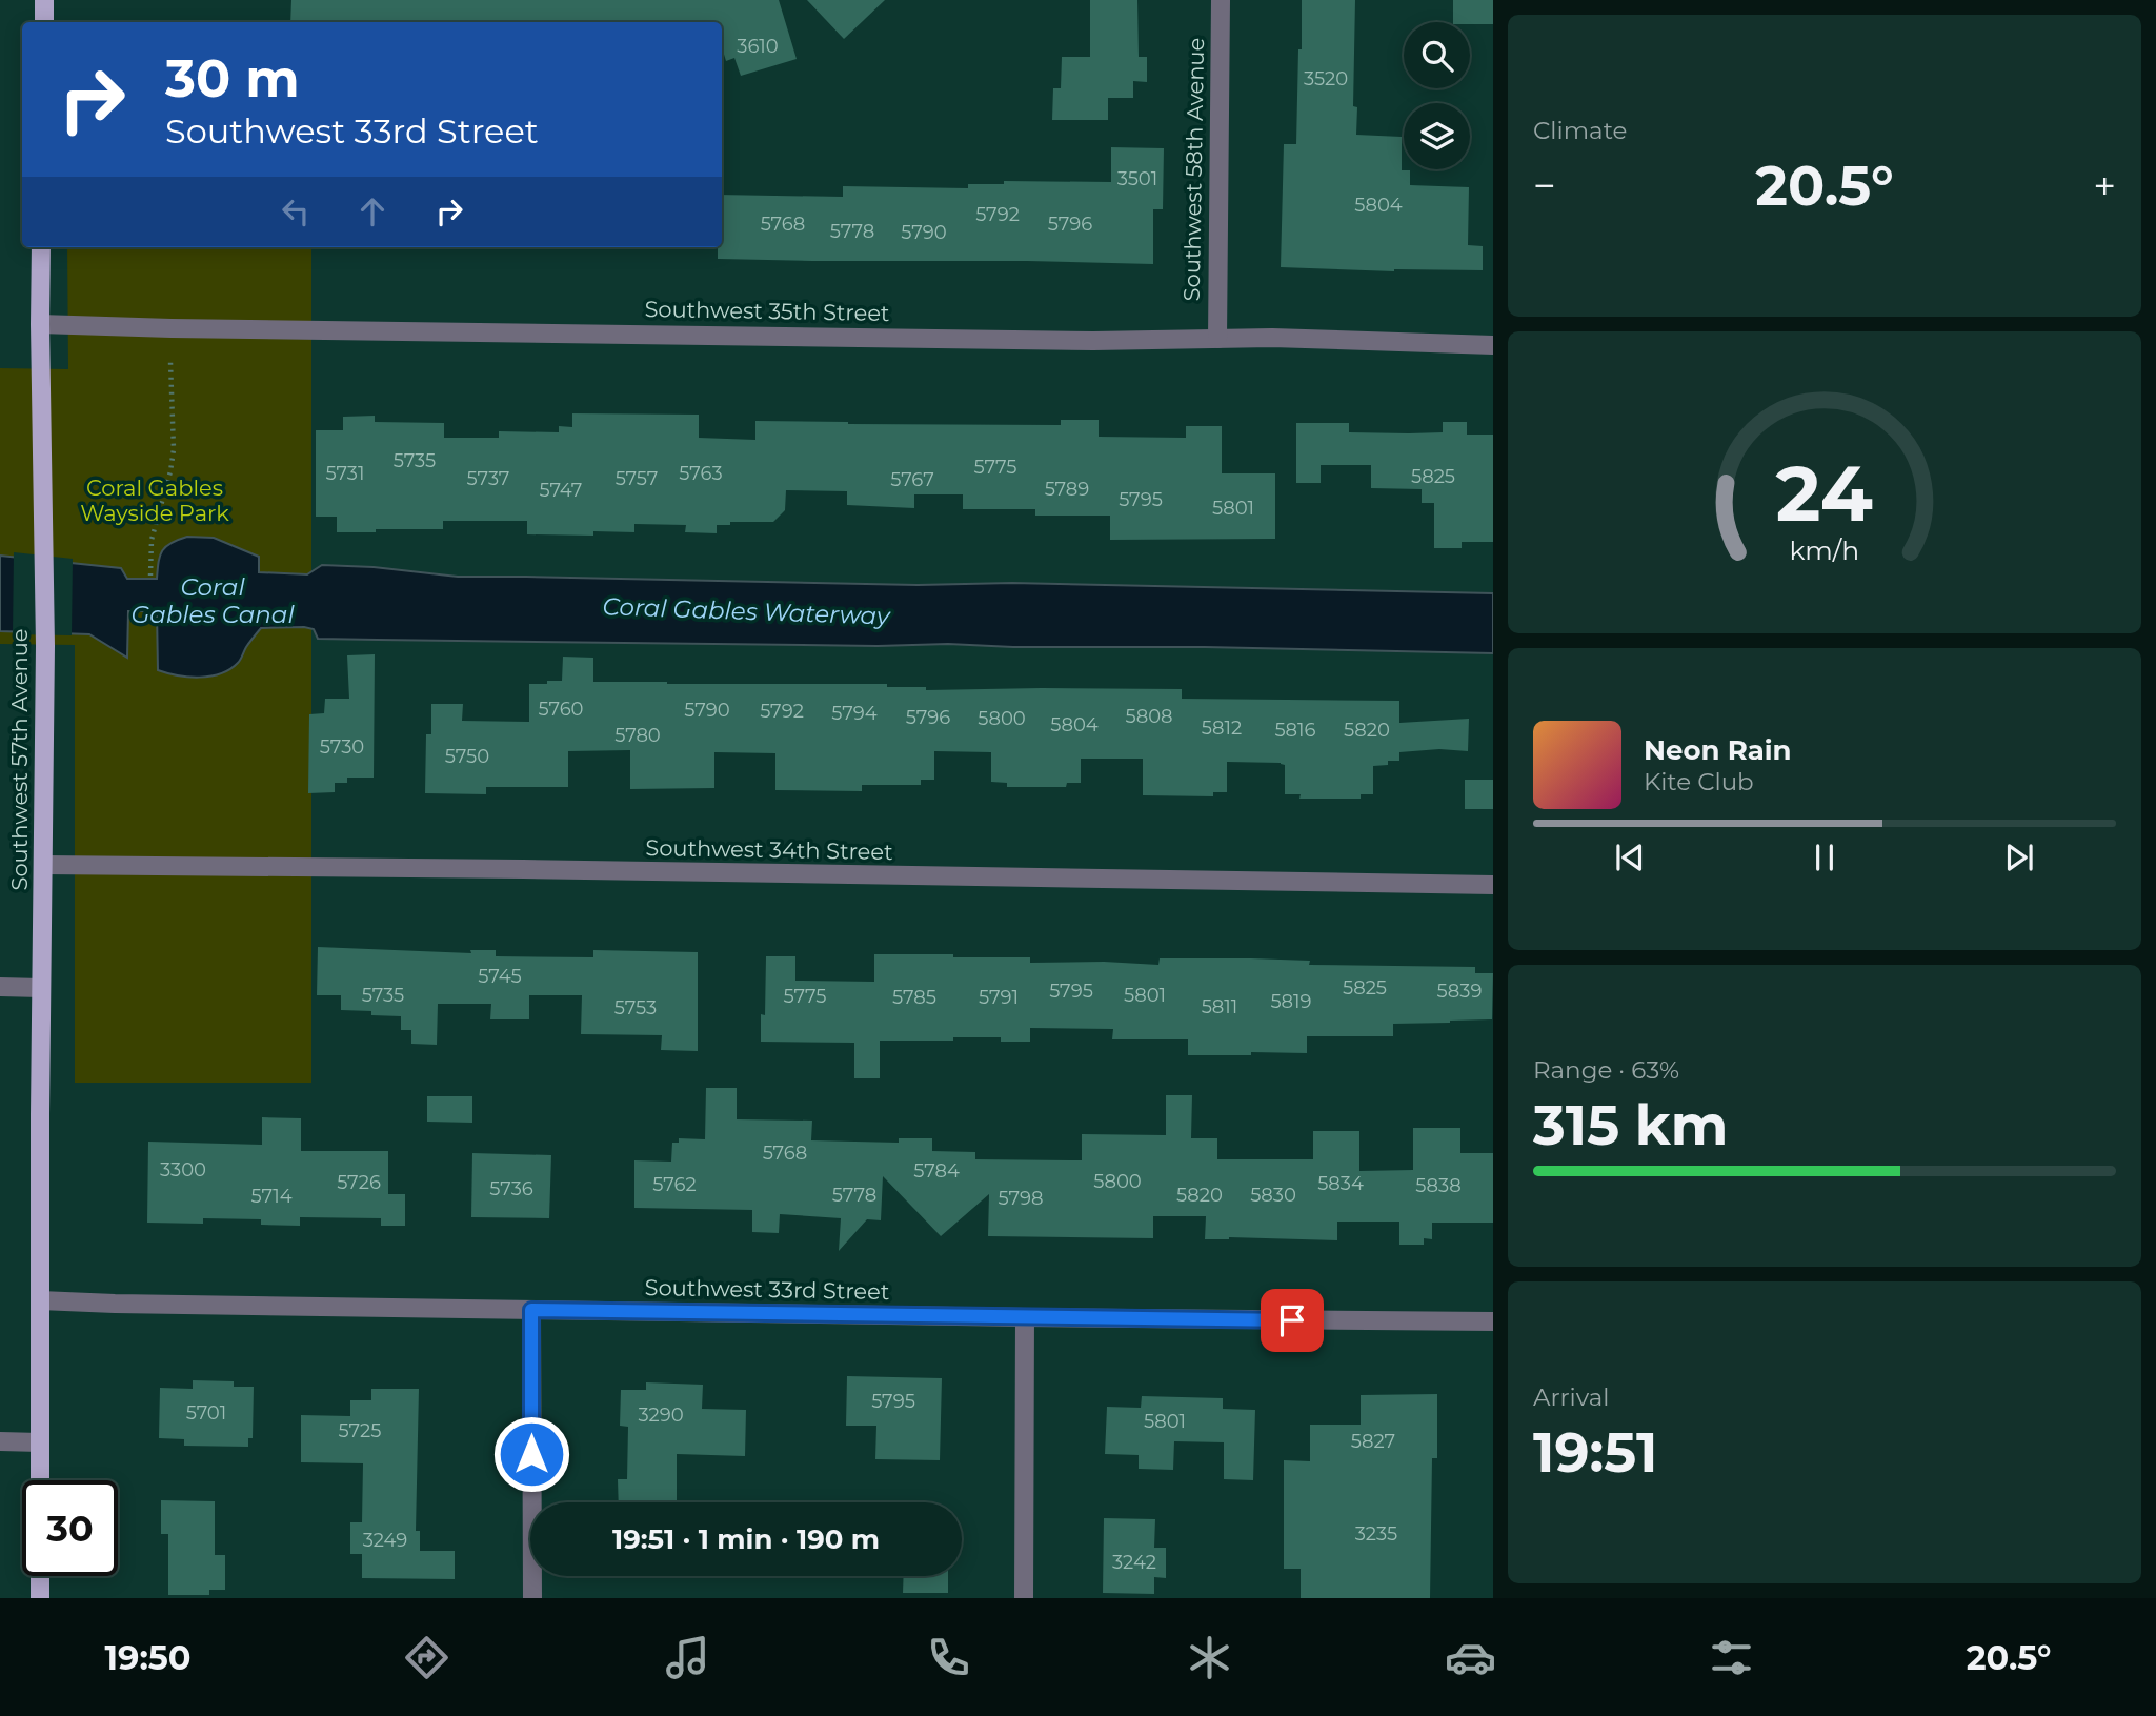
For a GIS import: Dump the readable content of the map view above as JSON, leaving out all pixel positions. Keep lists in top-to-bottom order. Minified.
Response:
{"streets":{"main road":["Southwest 57th Avenue"],"street":["Southwest 58th Avenue","Southwest 35th Street","Southwest 34th Street","Southwest 33rd Street"]},"crossings":[["Southwest 58th Avenue","Southwest 35th Street"],["Southwest 35th Street","Southwest 57th Avenue"],["Southwest 57th Avenue","Southwest 34th Street"],["Southwest 57th Avenue","Southwest 33rd Street"]],"water":["Coral Gables Canal","Coral Gables Waterway"],"parks":["Coral Gables Wayside Park"],"house_numbers":["3610","3520","3501","5804","5792","5768","5796","5778","5790","5735","5775","5731","5763","5825","5737","5757","5767","5789","5747","5795","5801","5760","5790","5792","5794","5808","5796","5800","5804","5812","5816","5820","5780","5730","5750","5745","5825","5795","5839","5735","5801","5775","5785","5791","5819","5811","5753","5768","3300","5784","5800","5726","5834","5762","5838","5736","5778","5820","5830","5714","5798","5795","5701","3290","5801","5725","5827","3235","3249","3242"],"page":{"tile":["Climate",["Range · 63%","315 km"],["Arrival","19:51"]],"turn":["30 m","Southwest 33rd Street"],"heat":["−","20.5°","+"],"song":["Neon Rain","Kite Club"],"limit":"30","trip":"19:51 · 1 min · 190 m","tabs":["19:50","20.5°"],"gauge":["24","km/h"]}}
